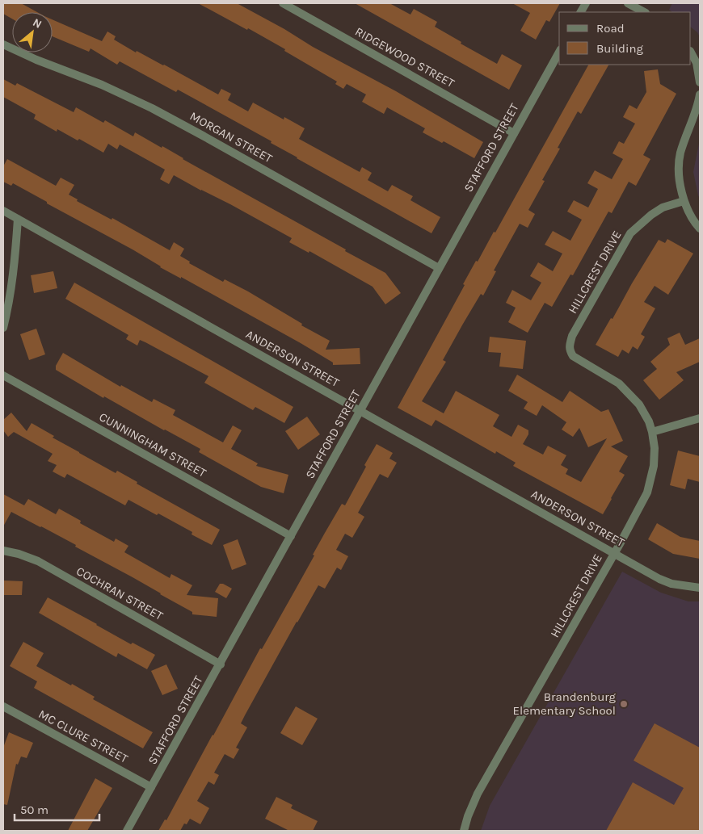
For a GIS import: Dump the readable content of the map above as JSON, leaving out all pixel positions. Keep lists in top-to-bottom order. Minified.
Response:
{"streets":{"street":["RIDGEWOOD STREET","MORGAN STREET","STAFFORD STREET","HILLCREST DRIVE","ANDERSON STREET","CUNNINGHAM STREET","COCHRAN STREET","MC CLURE STREET"]},"crossings":[["RIDGEWOOD STREET","STAFFORD STREET"],["MORGAN STREET","STAFFORD STREET"],["STAFFORD STREET","ANDERSON STREET"],["STAFFORD STREET","CUNNINGHAM STREET"],["STAFFORD STREET","COCHRAN STREET"],["STAFFORD STREET","MC CLURE STREET"],["HILLCREST DRIVE","ANDERSON STREET"]],"places":["Brandenburg Elementary School"],"legend":["Road","Building"],"scale_bar":"50 m","north":"top right"}
